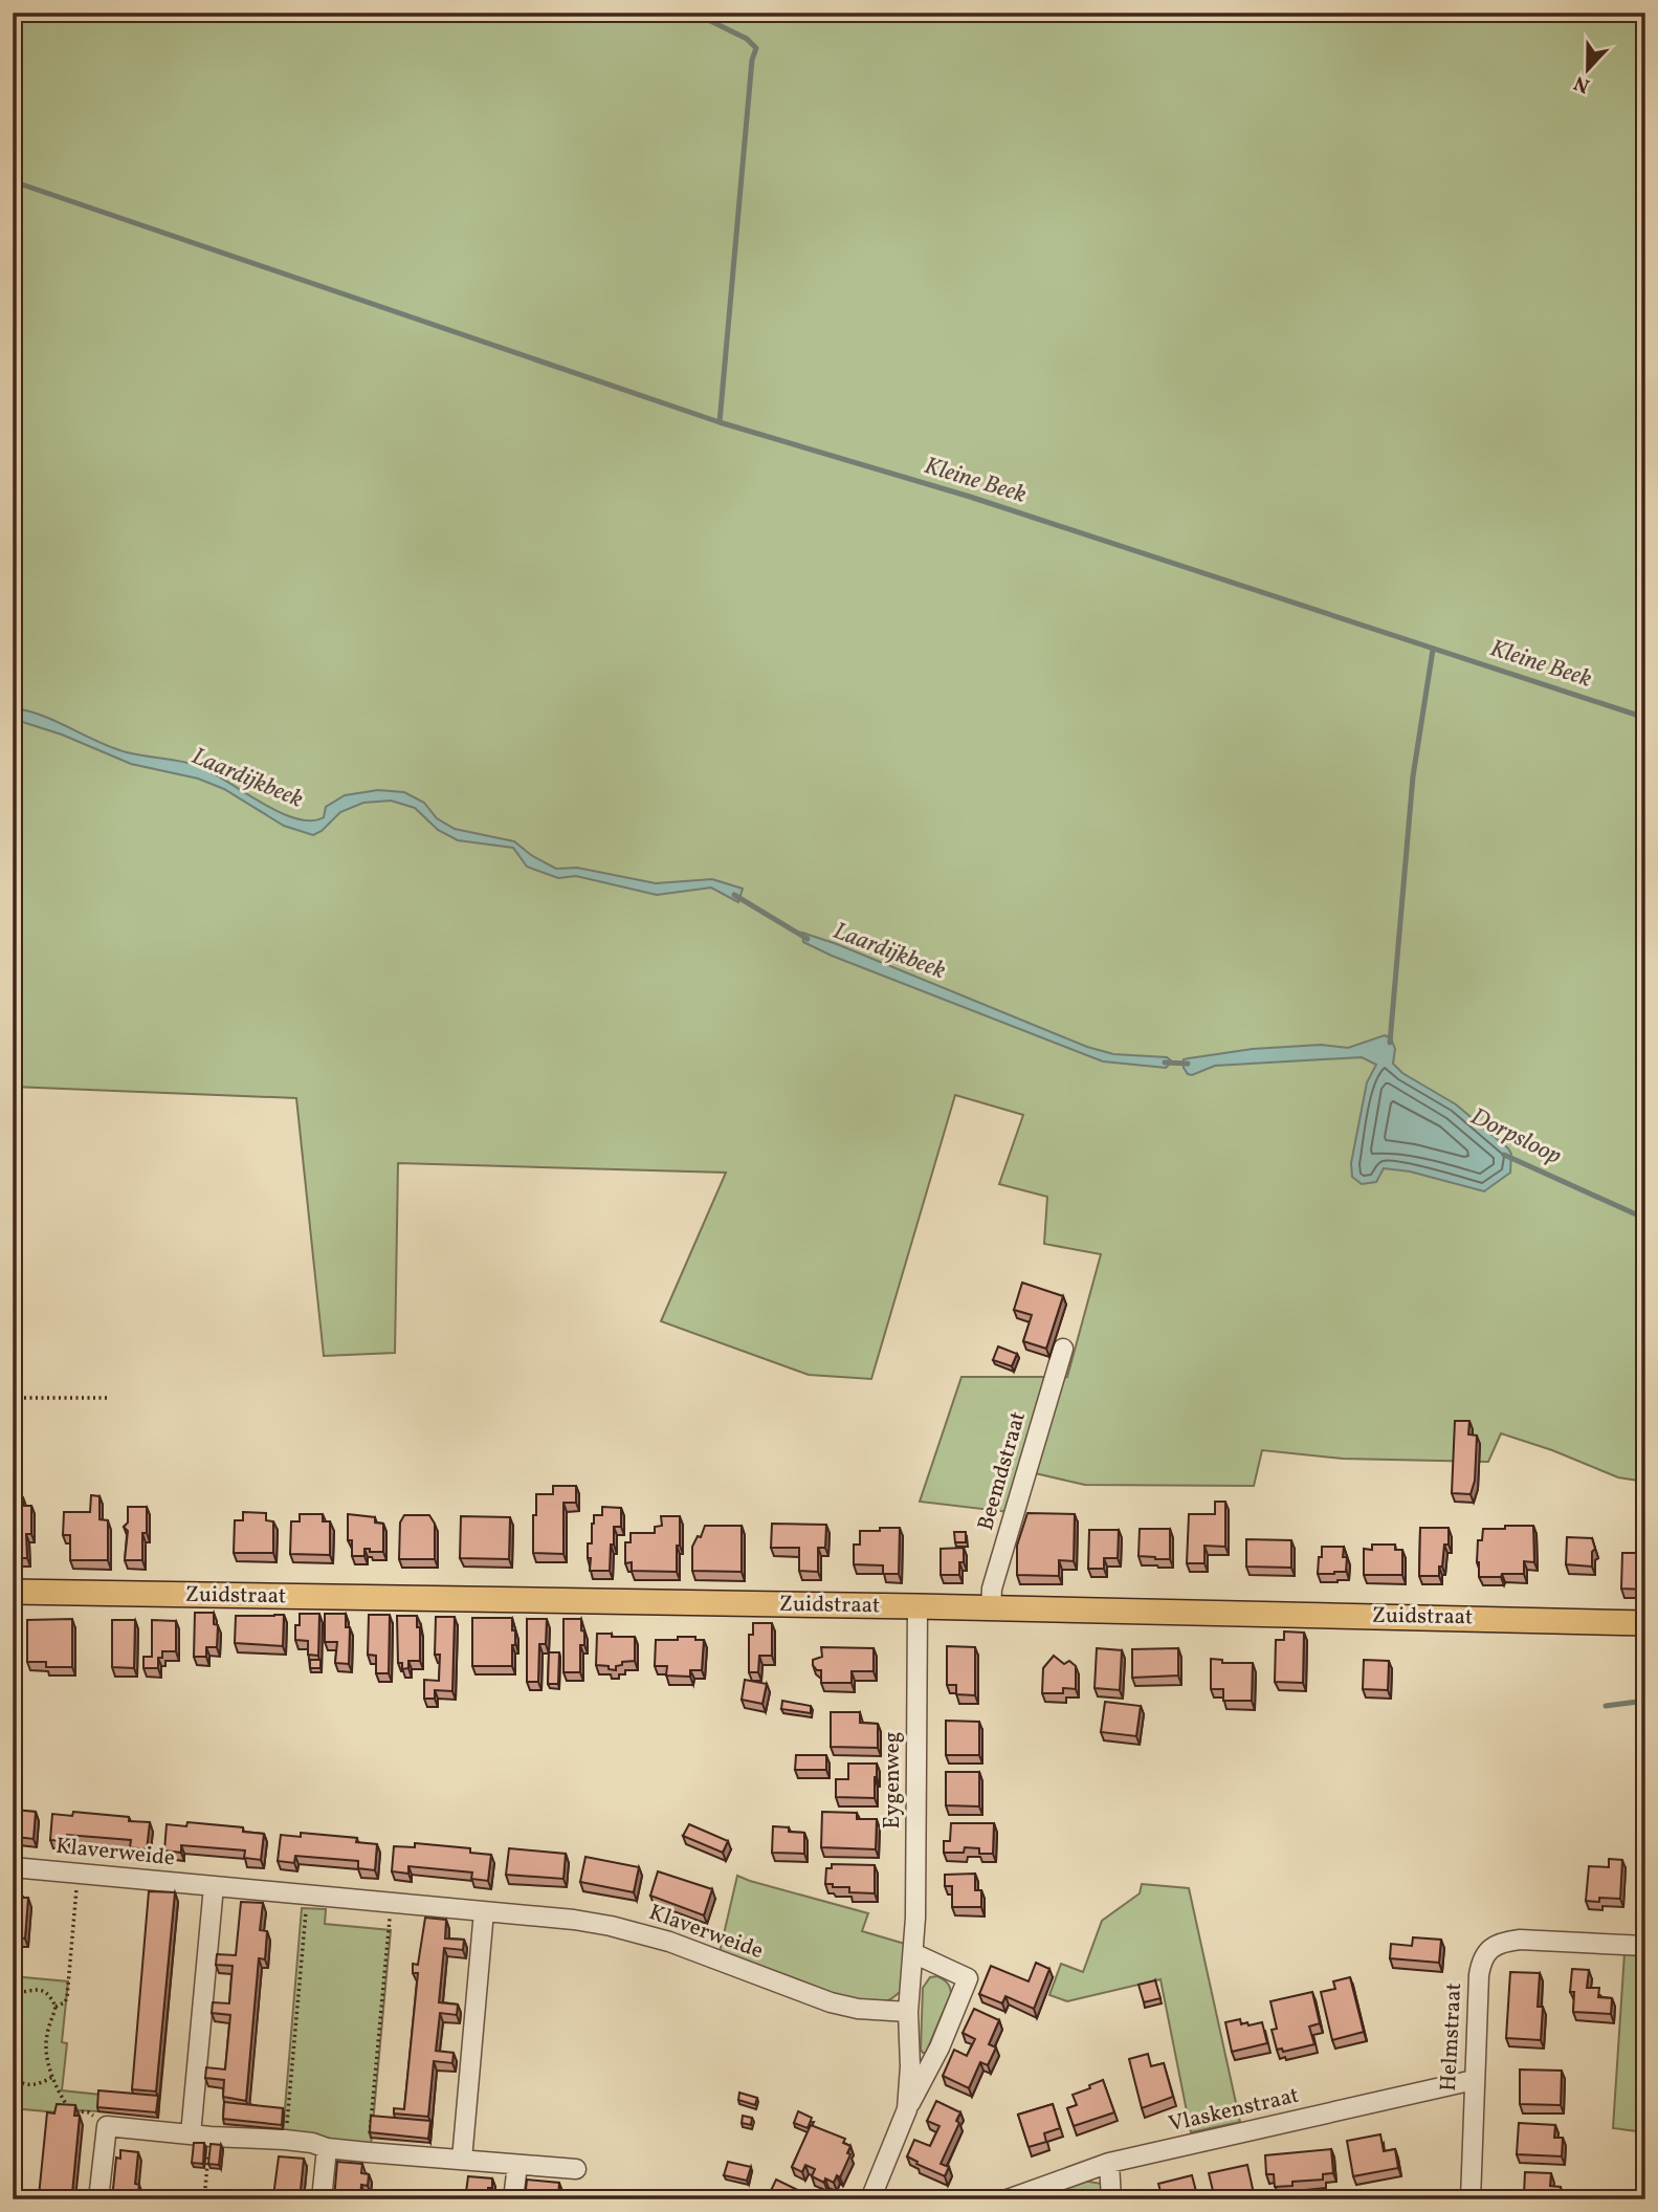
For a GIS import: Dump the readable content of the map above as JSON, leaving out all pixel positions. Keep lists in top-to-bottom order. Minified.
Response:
{"streets":{"main road":["Zuidstraat"],"street":["Beemdstraat","Eygenweg","Klaverweide","Helmstraat","Vlaskenstraat"]},"crossings":[["Beemdstraat","Zuidstraat"],["Zuidstraat","Eygenweg"],["Eygenweg","Klaverweide"],["Helmstraat","Vlaskenstraat"]],"water":["Kleine Beek","Laardijkbeek","Dorpsloop"],"north":"bottom"}
